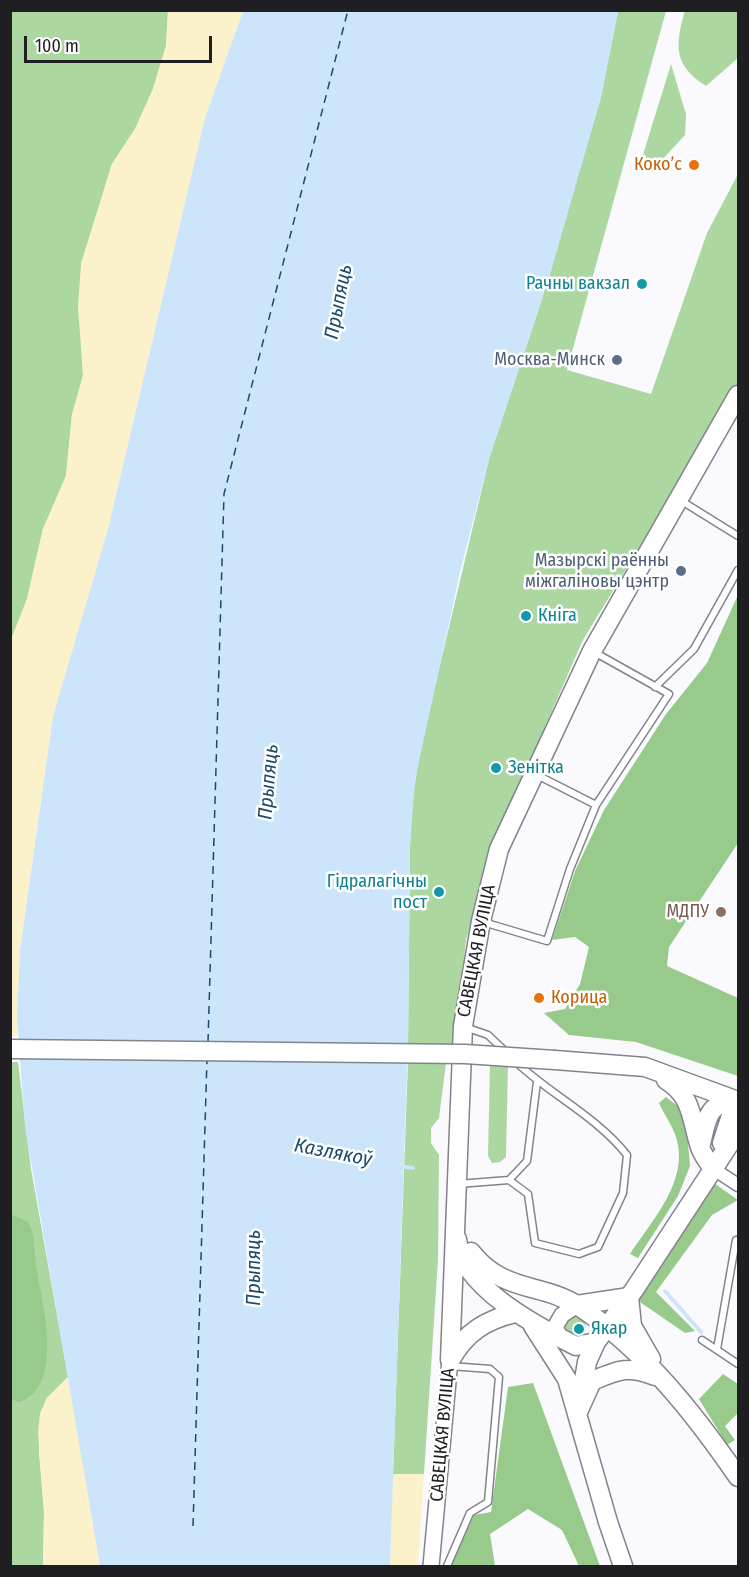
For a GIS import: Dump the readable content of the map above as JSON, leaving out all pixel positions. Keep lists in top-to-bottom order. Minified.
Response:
{"streets":{"main road":["САВЕЦКАЯ ВУЛІЦА"]},"water":["Прыпяць","Казлякоў"],"places":["Кокоʼс","Рачны вакзал","Москва-Минск","Мазырскі раённы міжгаліновы цэнтр","Кніга","Зенітка","Гідралагічны пост","МДПУ","Корица","Якар"],"scale_bar":"100 m"}
